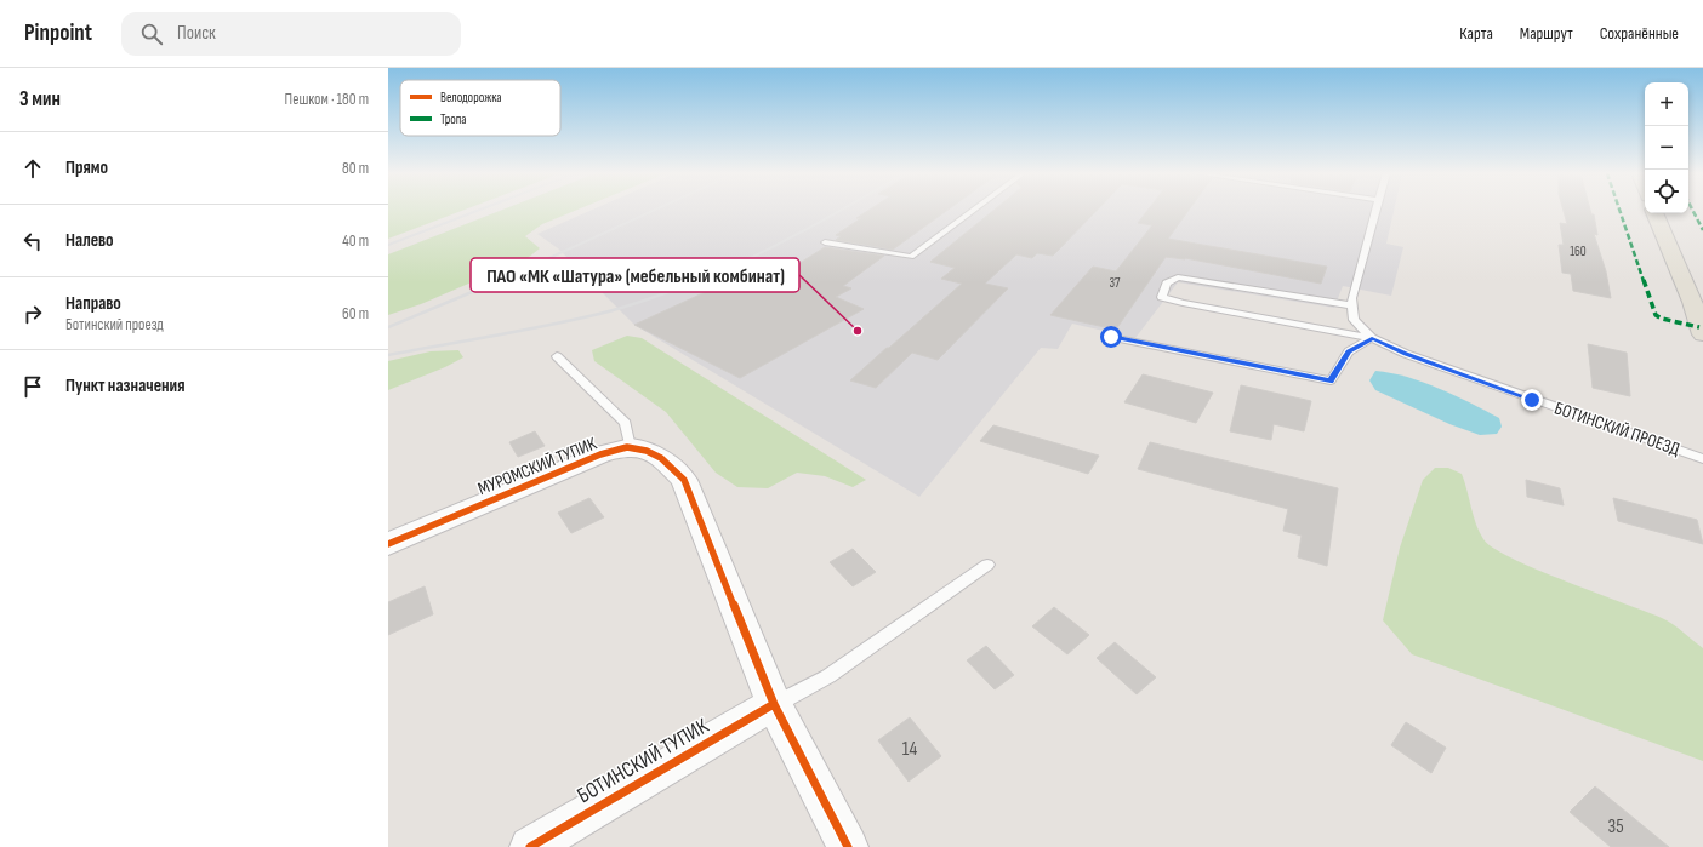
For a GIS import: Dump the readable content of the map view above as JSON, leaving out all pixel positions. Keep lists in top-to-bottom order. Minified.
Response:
{"streets":{"street":["МУРОМСКИЙ ТУПИК","БОТИНСКИЙ ТУПИК"],"lane":["БОТИНСКИЙ ПРОЕЗД"]},"crossings":[["МУРОМСКИЙ ТУПИК","БОТИНСКИЙ ТУПИК"]],"places":["ПАО «МК «Шатура» (мебельный комбинат)"],"house_numbers":["160","37","14","35"],"legend":["Велодорожка","Тропа"],"page":{"header":"Pinpoint","search":"Поиск","nav":["Карта","Маршрут","Сохранённые"],"heading":["3 мин","Пешком · 180 m"],"map_buttons":["+","−"],"list":[["Прямо","80 m"],["Налево","40 m"],["Направо","Ботинский проезд","60 m"],"Пункт назначения"]}}
